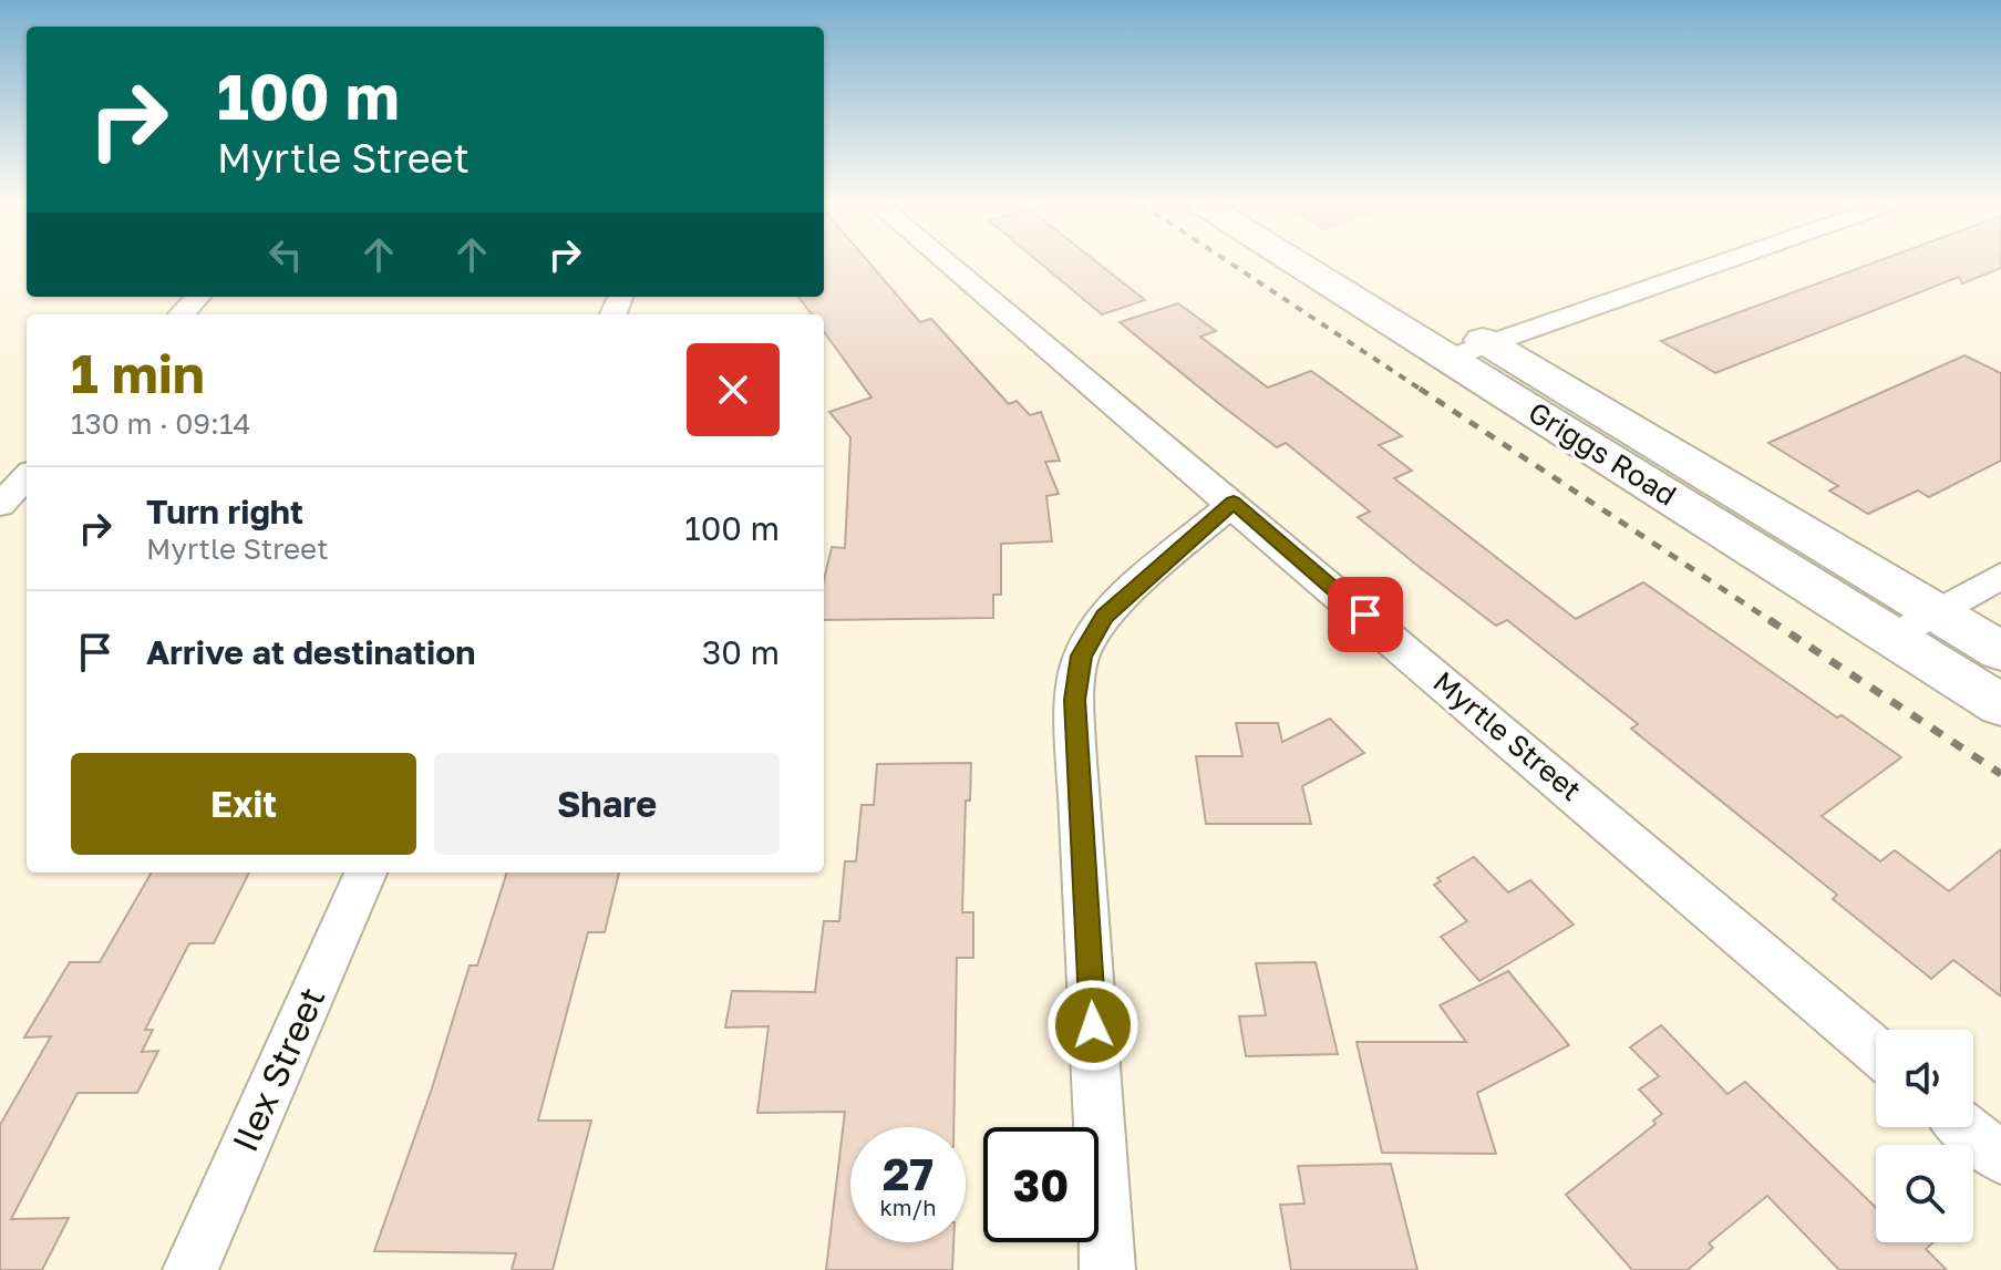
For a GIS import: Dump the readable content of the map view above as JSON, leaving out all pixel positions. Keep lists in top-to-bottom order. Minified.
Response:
{"streets":{"main road":["Griggs Road"],"street":["Myrtle Street","Ilex Street"]},"page":{"turn":["100 m","Myrtle Street"],"heading":["1 min","130 m · 09:14"],"list":[{"name":"Turn right","note":"Myrtle Street","value":"100 m"},{"name":"Arrive at destination","value":"30 m"}],"buttons":["Exit","Share"],"speed":"27 km/h","limit":"30"}}
